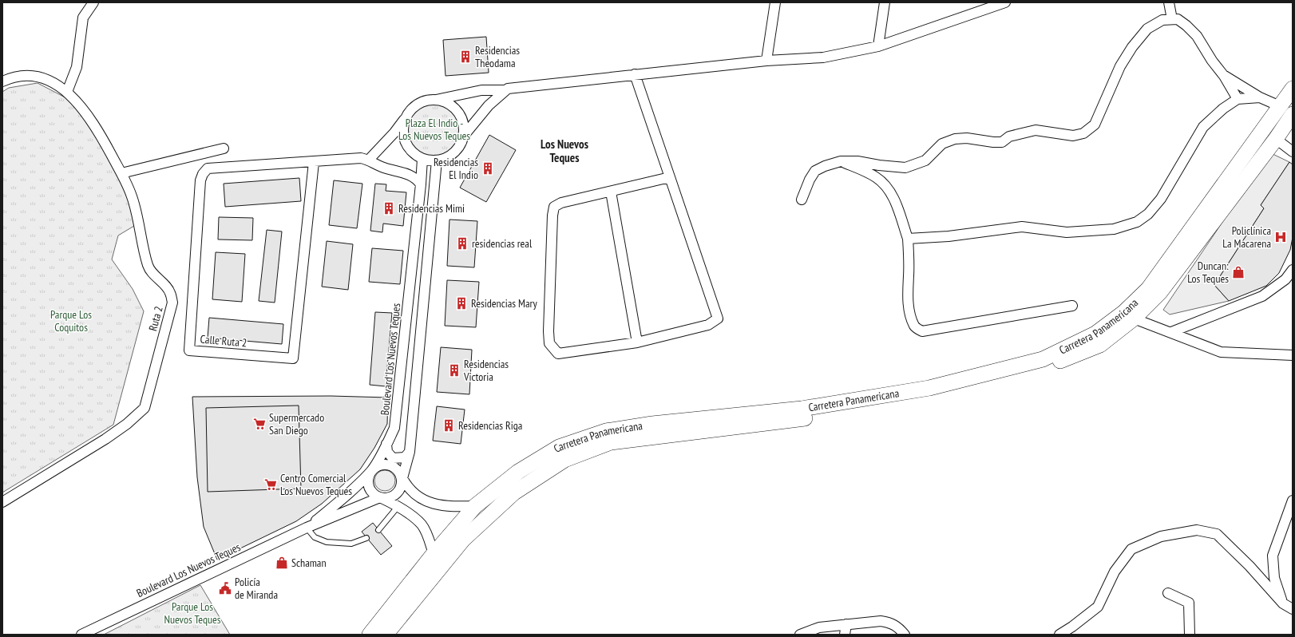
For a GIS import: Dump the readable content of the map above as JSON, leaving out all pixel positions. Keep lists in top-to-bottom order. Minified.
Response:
{"streets":{"main road":["Carretera Panamericana"],"street":["Ruta 2","Calle Ruta 2","Boulevard Los Nuevos Teques"]},"districts":["Los Nuevos Teques"],"parks":["Plaza El Indio - Los Nuevos Teques","Parque Los Coquitos","Parque Los Nuevos Teques"],"places":{"building":["Residencias Theodama","Residencias El Indio","Residencias Mimi","residencias real","Residencias Mary","Residencias Victoria","Residencias Riga"],"hospital":["Policlínica La Macarena"],"shop":["Duncan: Los Teques","Schaman"],"supermarket":["Supermercado San Diego","Centro Comercial Los Nuevos Teques"],"public building":["Policía de Miranda"]}}
